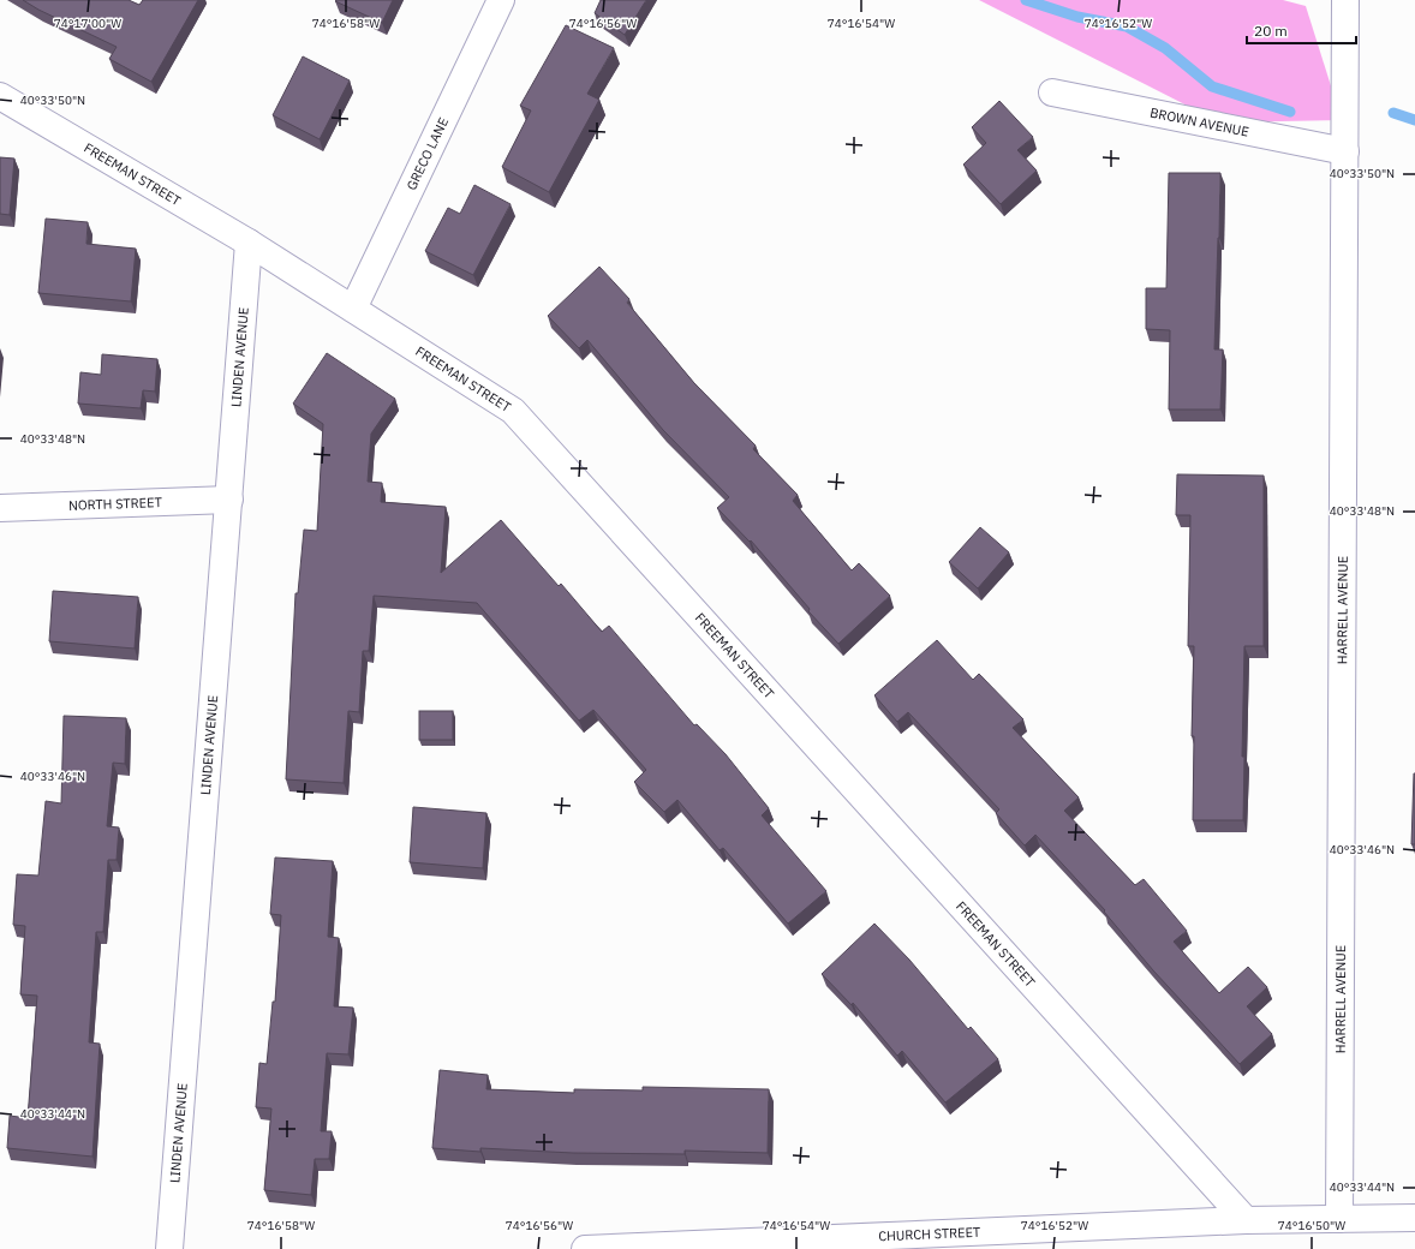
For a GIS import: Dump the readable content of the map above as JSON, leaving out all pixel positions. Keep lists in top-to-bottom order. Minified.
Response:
{"streets":{"street":["BROWN AVENUE","GRECO LANE","FREEMAN STREET","LINDEN AVENUE","NORTH STREET","HARRELL AVENUE","CHURCH STREET"]},"crossings":[["BROWN AVENUE","HARRELL AVENUE"],["GRECO LANE","FREEMAN STREET"],["FREEMAN STREET","LINDEN AVENUE"],["FREEMAN STREET","CHURCH STREET"],["LINDEN AVENUE","NORTH STREET"]],"scale_bar":"20 m","coordinates":["74°17'00\"W","74°16'58\"W","74°16'56\"W","74°16'54\"W","74°16'52\"W","40°33'50\"N","40°33'48\"N","40°33'46\"N","40°33'44\"N","74°16'50\"W"]}
